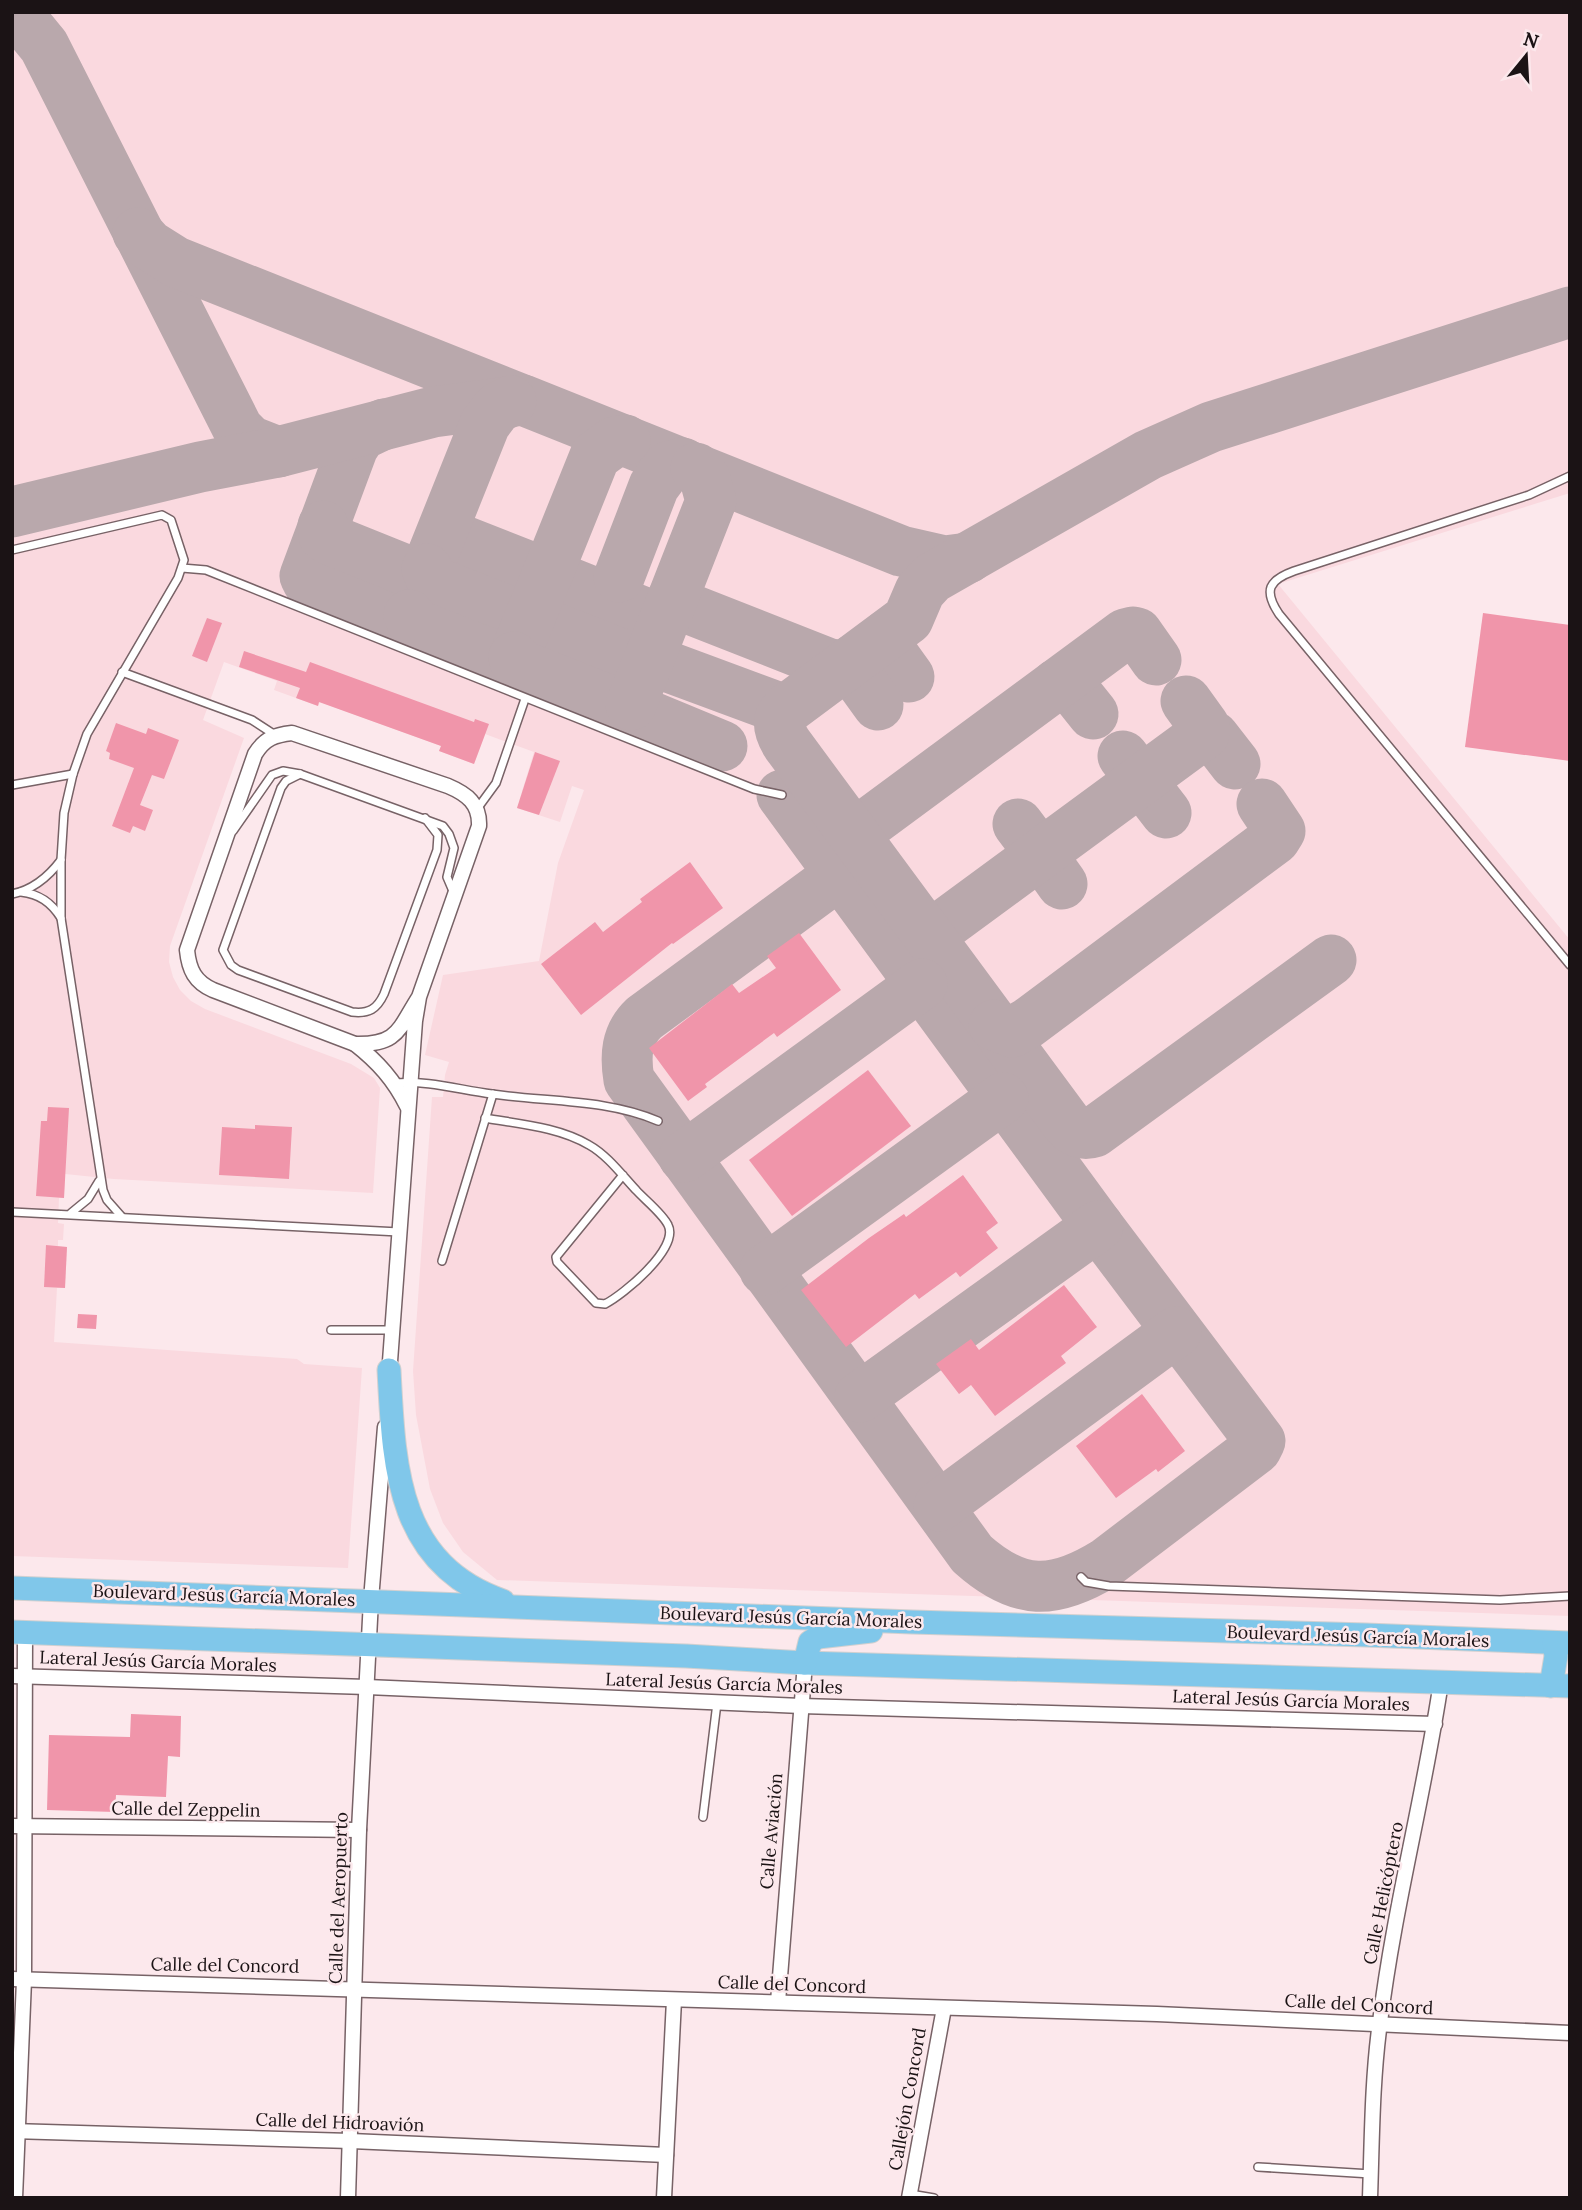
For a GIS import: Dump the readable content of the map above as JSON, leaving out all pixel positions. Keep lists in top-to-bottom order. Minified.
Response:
{"streets":{"main road":["Boulevard Jesús García Morales"],"street":["Lateral Jesús García Morales","Calle del Zeppelin","Calle Aviación","Calle Helicóptero","Calle del Aeropuerto","Calle del Concord","Callejón Concord","Calle del Hidroavión"]},"crossings":[["Boulevard Jesús García Morales","Calle del Aeropuerto"],["Lateral Jesús García Morales","Calle Aviación"],["Lateral Jesús García Morales","Calle Helicóptero"],["Lateral Jesús García Morales","Calle del Aeropuerto"],["Calle del Zeppelin","Calle del Aeropuerto"],["Calle Aviación","Calle del Concord"],["Calle Helicóptero","Calle del Concord"],["Calle del Aeropuerto","Calle del Concord"],["Calle del Aeropuerto","Calle del Hidroavión"],["Calle del Concord","Callejón Concord"]],"north":"top"}
